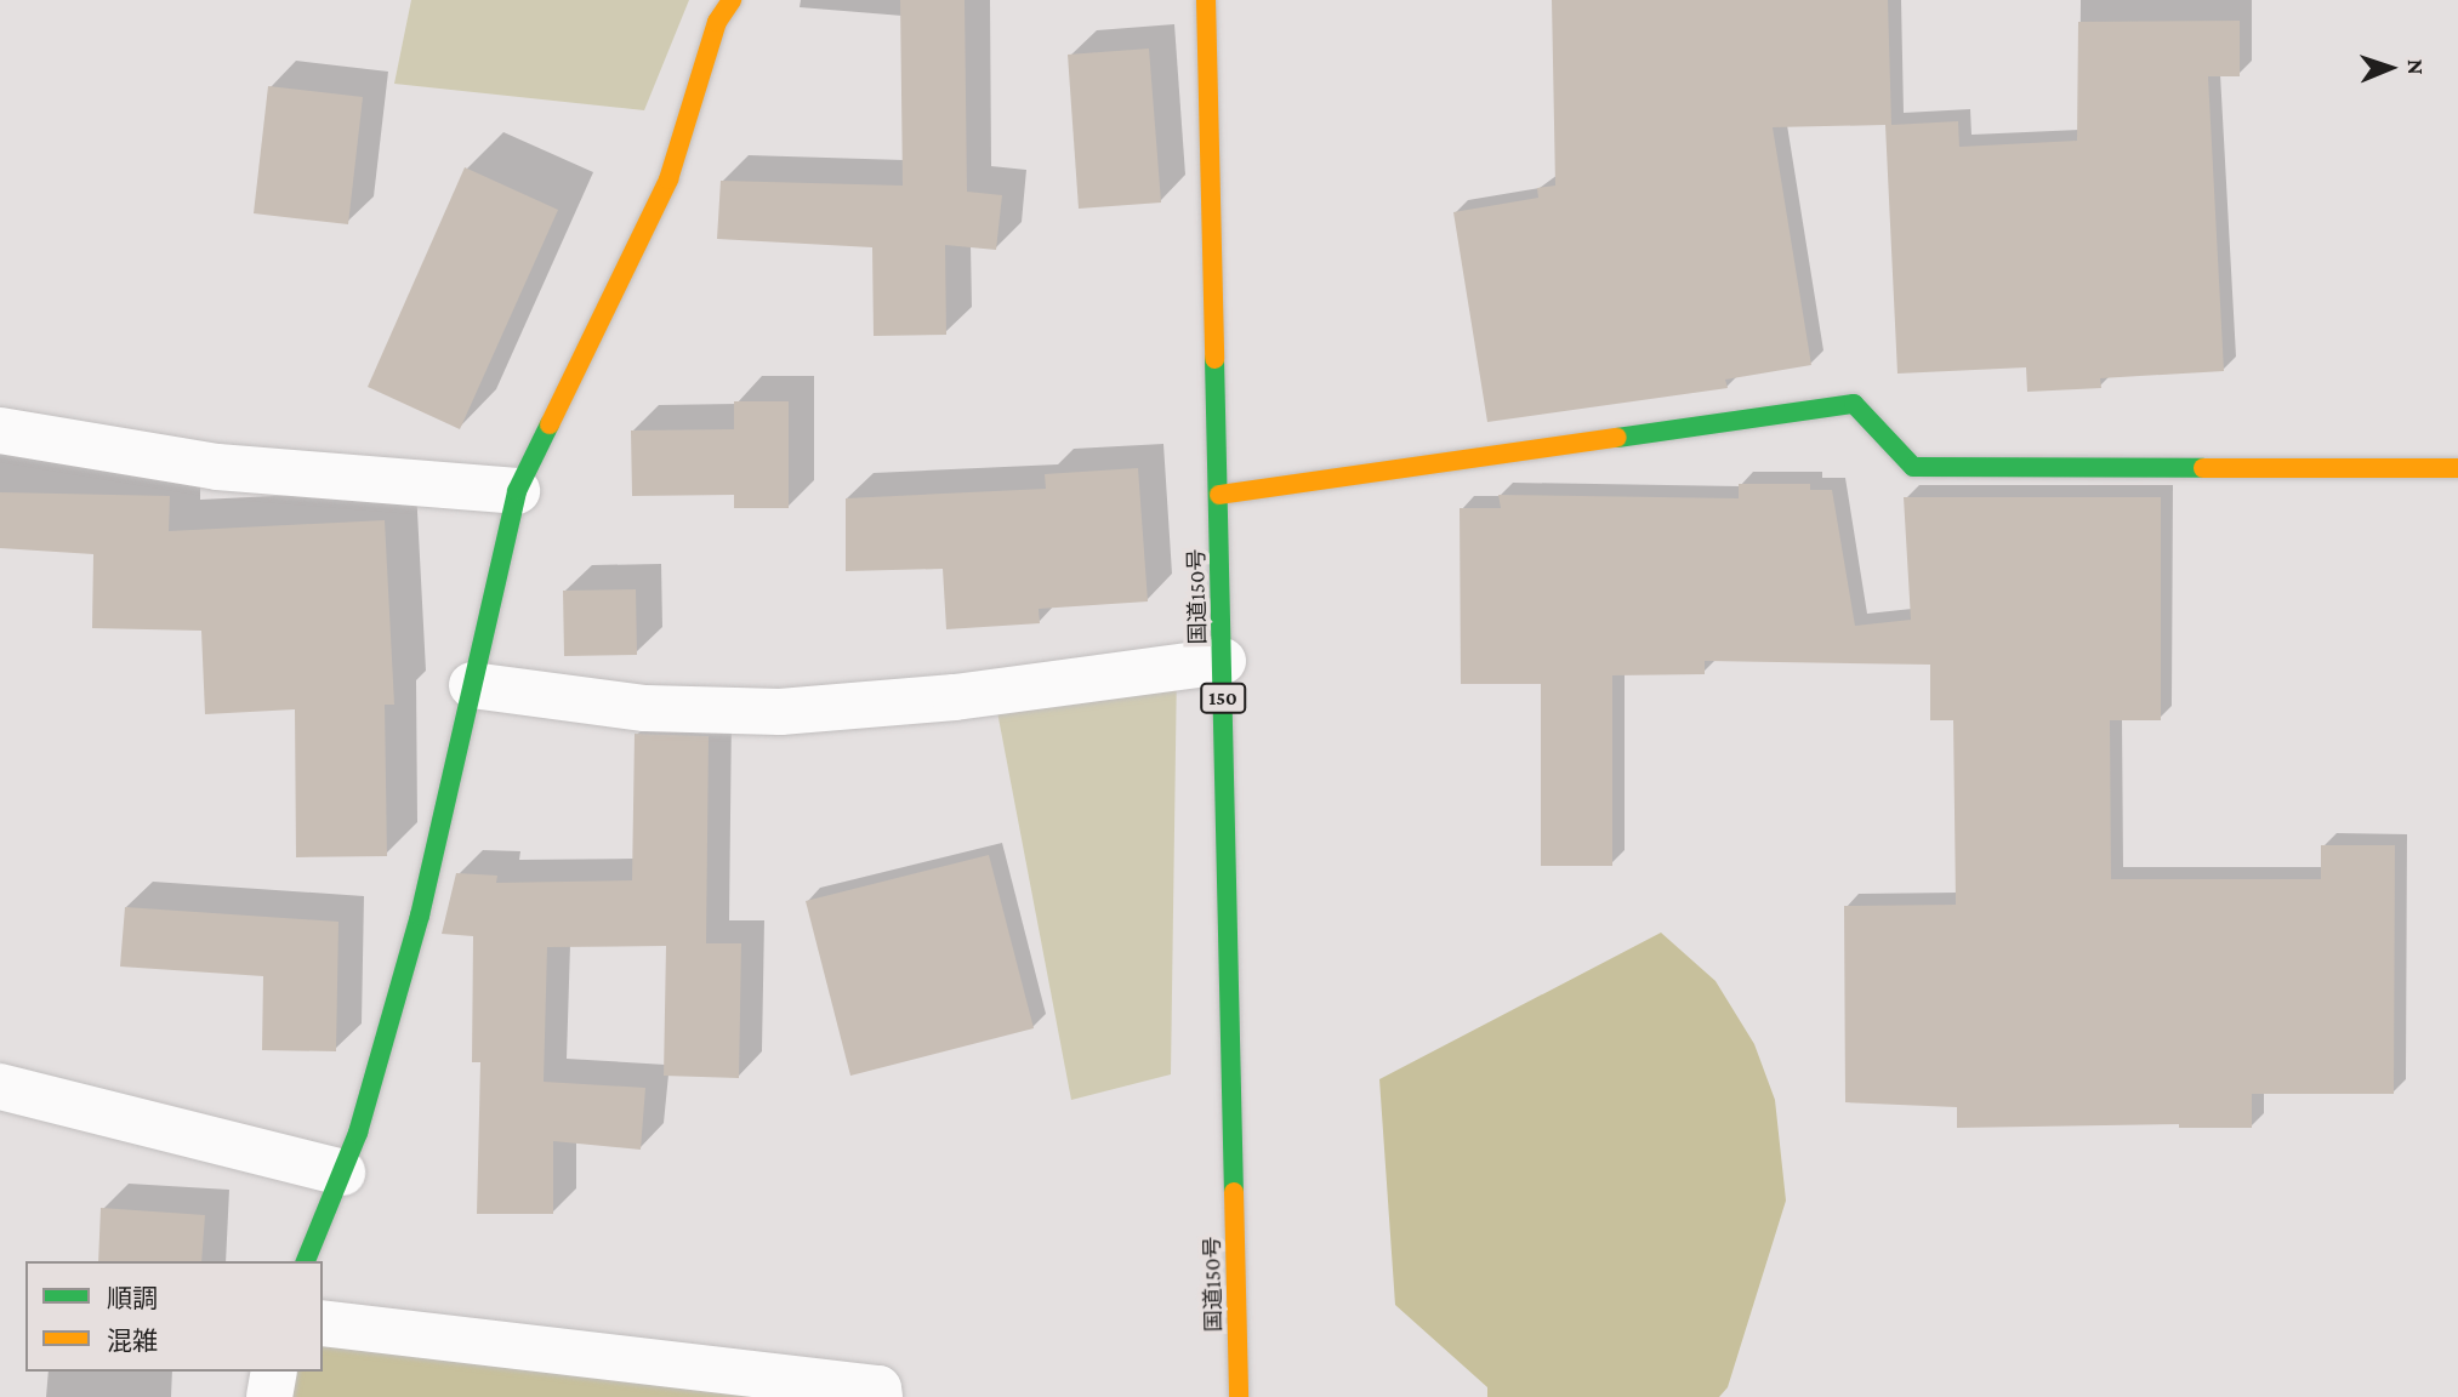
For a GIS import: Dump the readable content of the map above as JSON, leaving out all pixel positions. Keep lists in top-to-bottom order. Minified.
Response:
{"streets":{"main road":["国道150号","150"]},"legend":["順調","混雑"],"north":"right"}
